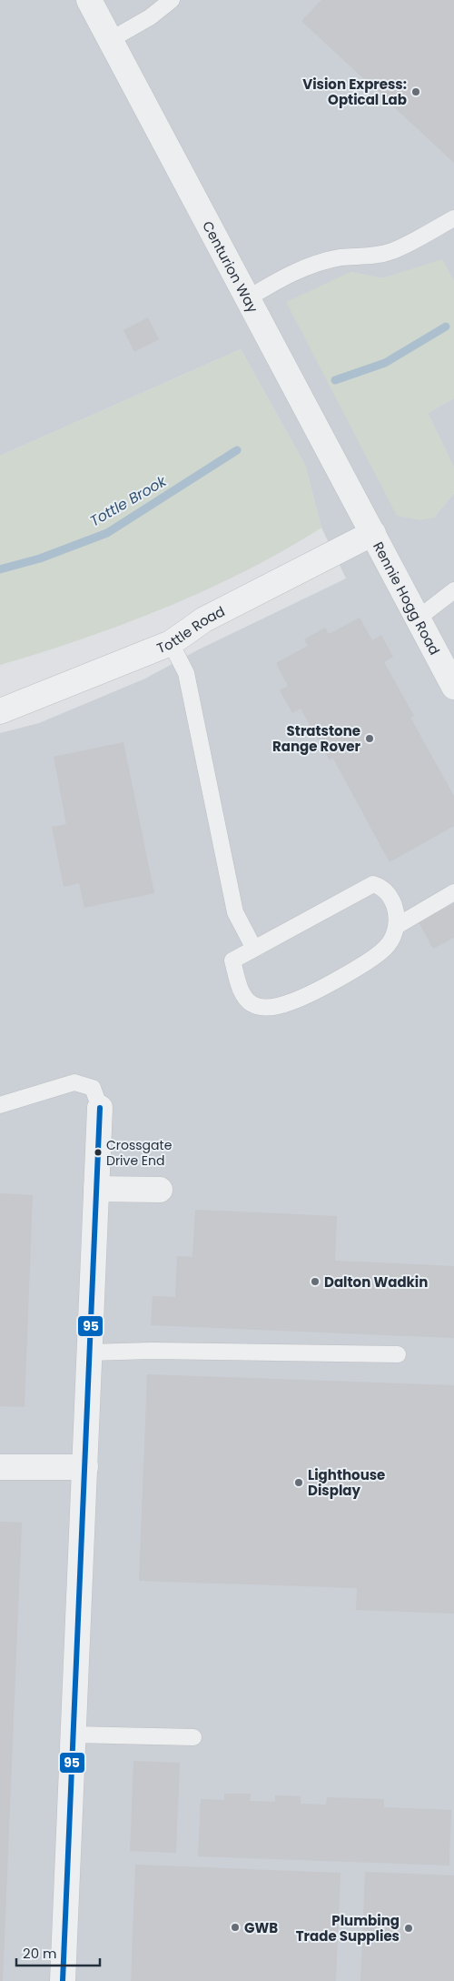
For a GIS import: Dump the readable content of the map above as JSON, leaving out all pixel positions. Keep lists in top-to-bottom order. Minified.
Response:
{"streets":{"street":["Centurion Way","Rennie Hogg Road","Tottle Road"]},"crossings":[["Centurion Way","Rennie Hogg Road"],["Centurion Way","Tottle Road"],["Rennie Hogg Road","Tottle Road"]],"water":["Tottle Brook"],"places":["Vision Express: Optical Lab","Stratstone Range Rover","Crossgate Drive End","Dalton Wadkin","Lighthouse Display","GWB","Plumbing Trade Supplies"],"lines":["transit line 95"],"scale_bar":"20 m"}
